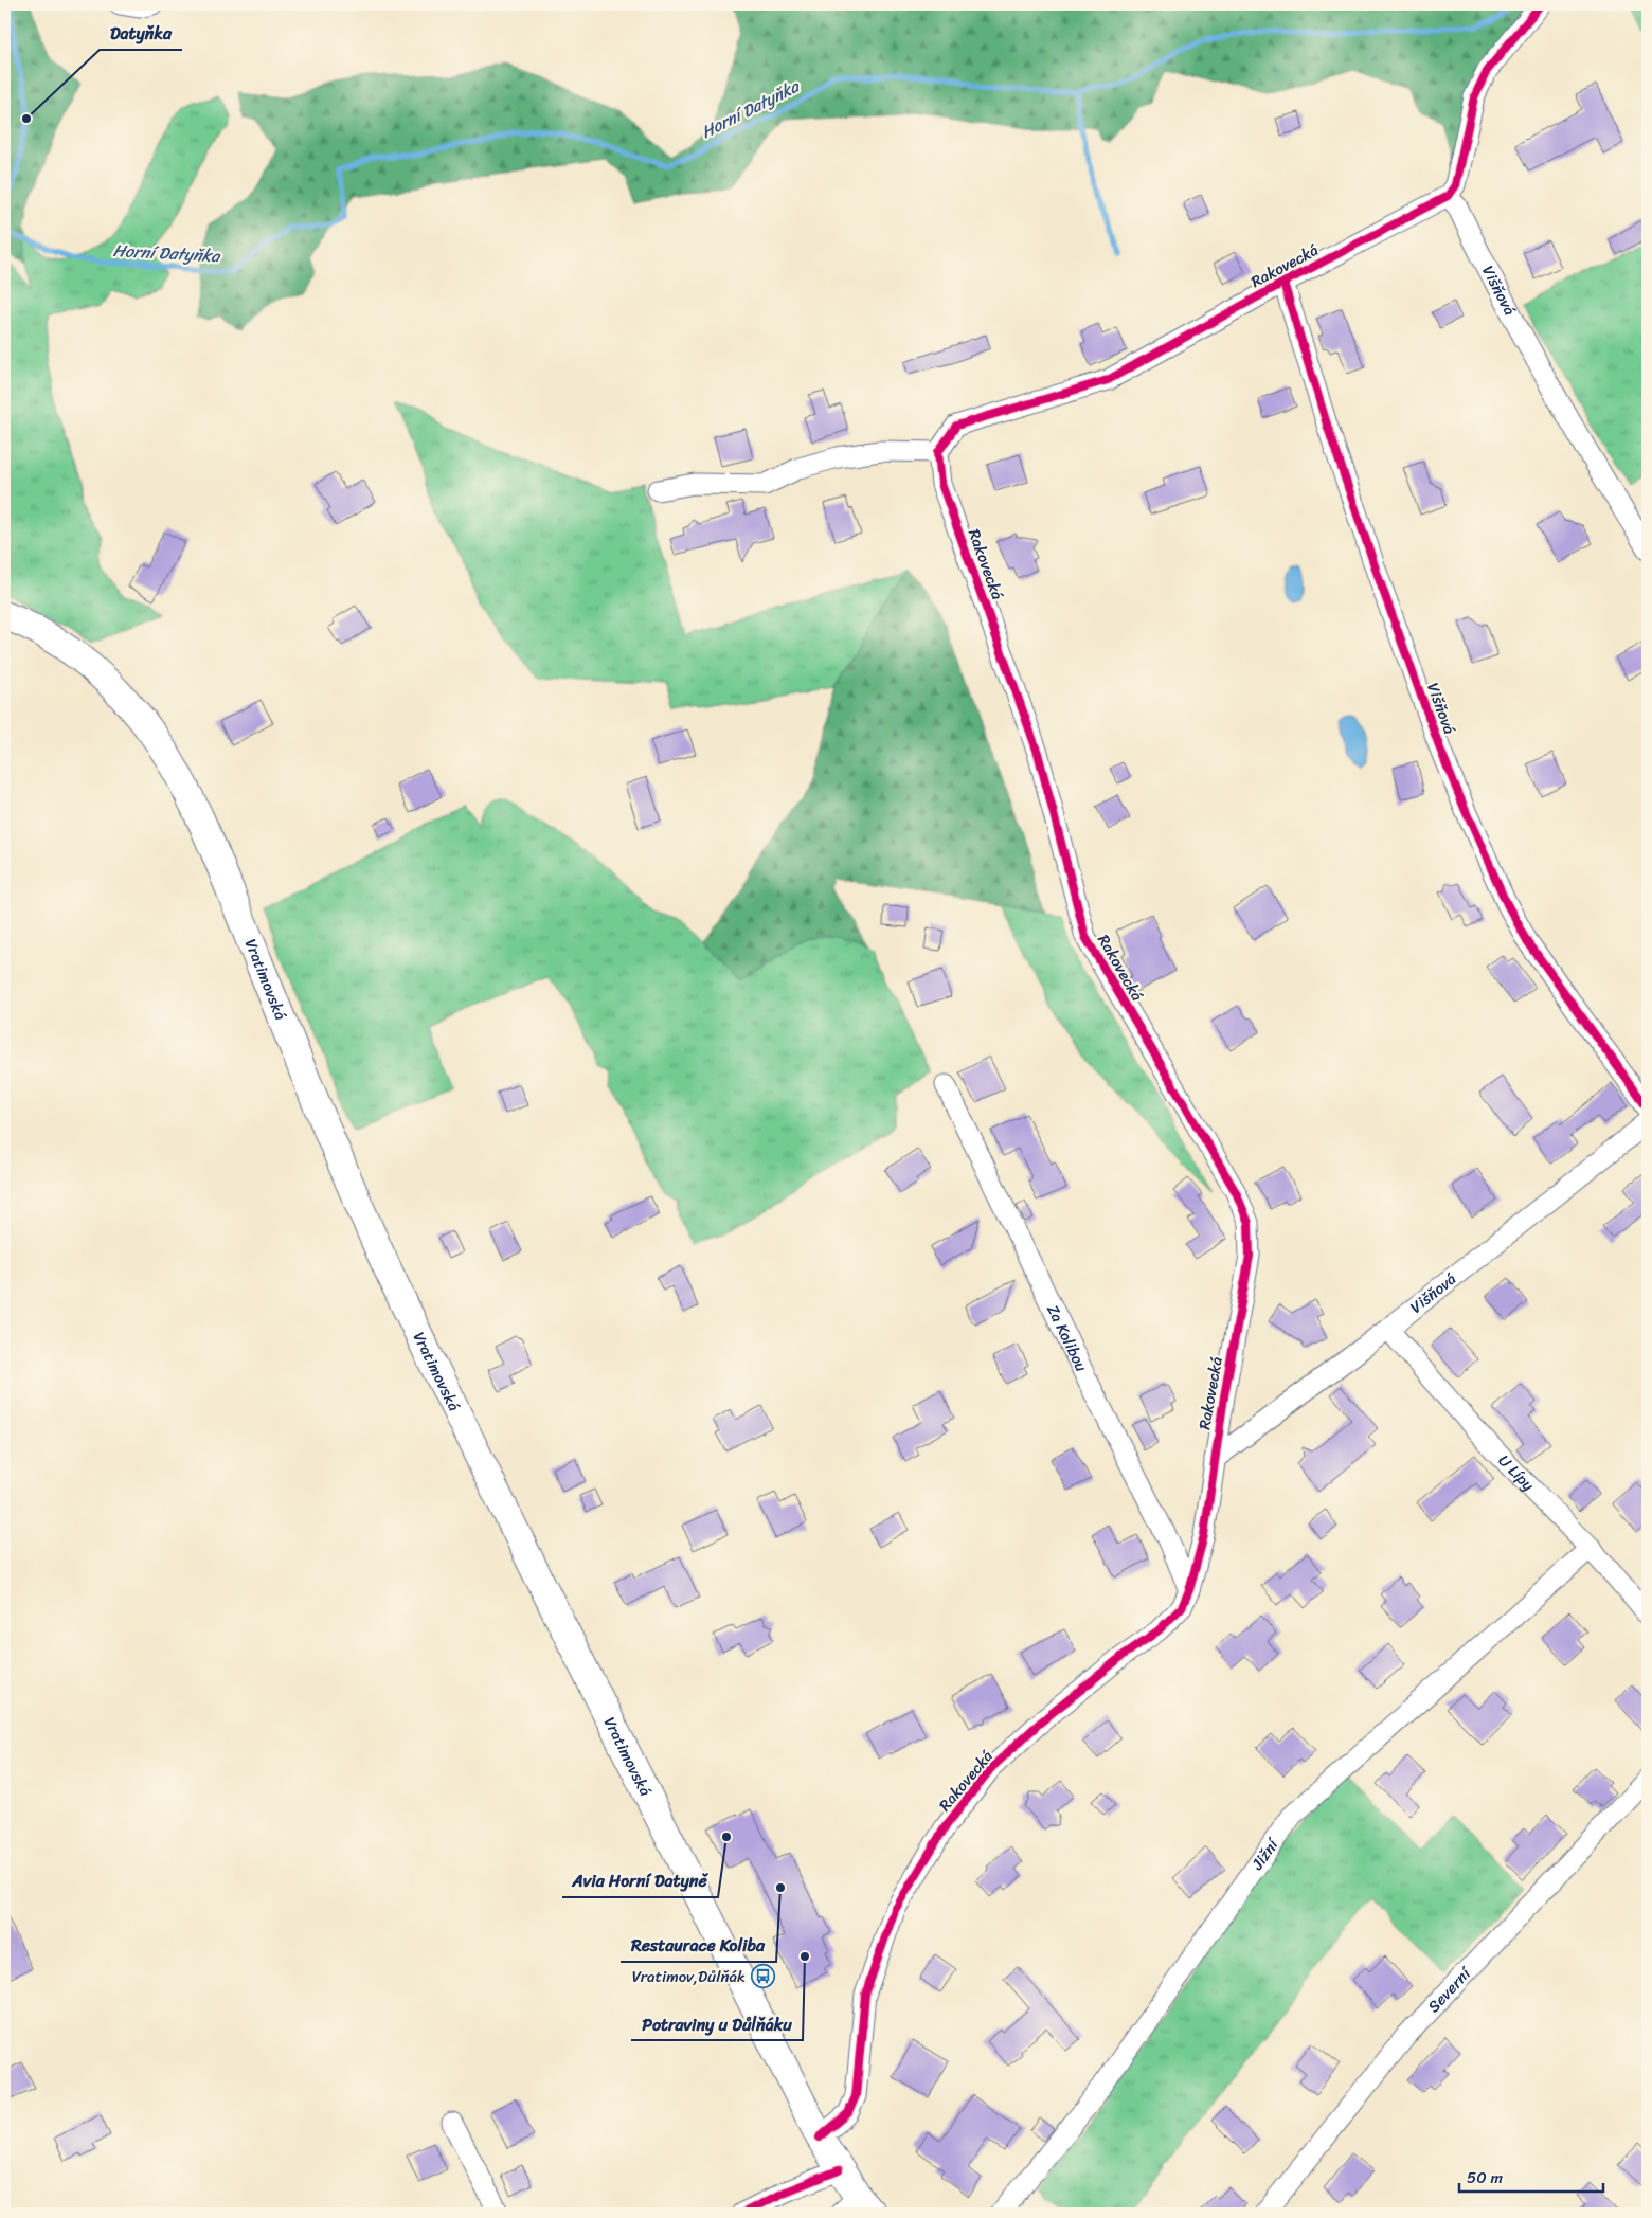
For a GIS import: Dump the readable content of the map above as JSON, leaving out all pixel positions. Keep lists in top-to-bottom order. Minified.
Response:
{"streets":{"main road":["Vratimovská"],"street":["Rakovecká","Višňová","Za Kolibou","U Lípy","Jižní","Severní"]},"crossings":[["Rakovecká","Višňová"],["Rakovecká","Vratimovská"],["Rakovecká","Za Kolibou"],["Višňová","U Lípy"],["U Lípy","Jižní"]],"water":["Horní Datyňka"],"places":{"other":["Datyňka","Avia Horní Datyně","Restaurace Koliba","Potraviny u Důlňáku"],"bus stop":["Vratimov,Důlňák"]},"scale_bar":"50 m"}
